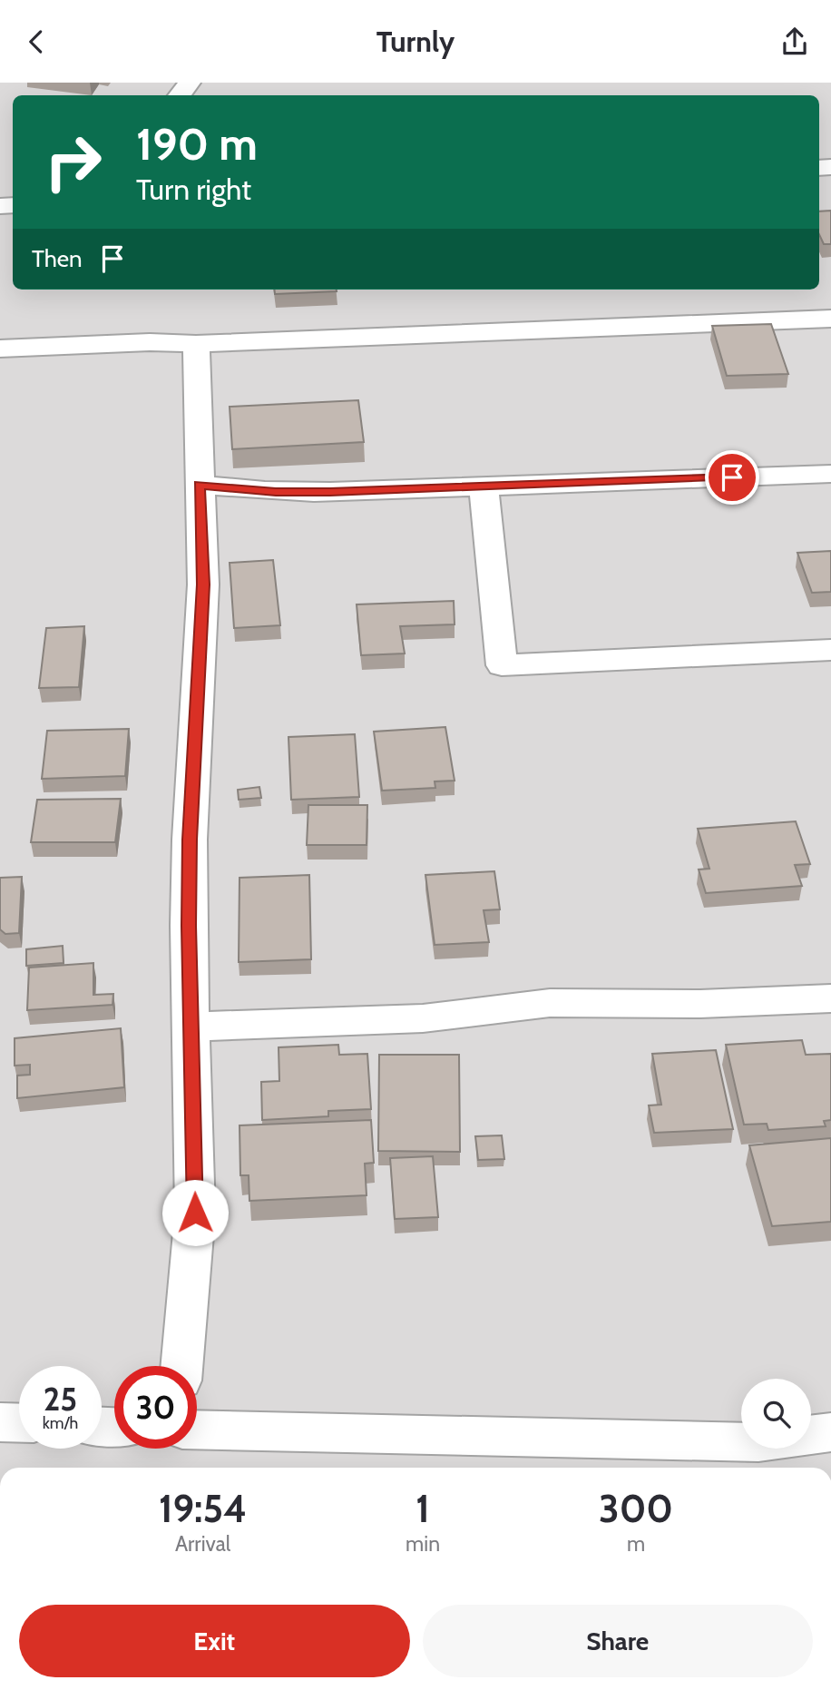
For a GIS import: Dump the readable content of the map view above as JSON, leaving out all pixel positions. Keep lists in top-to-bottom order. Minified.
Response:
{"page":{"header":"Turnly","turn":["190 m","Turn right"],"then":"Then","speed":"25 km/h","limit":"30","eta":["19:54","Arrival","1","min","300","m"],"buttons":["Exit","Share"]}}
